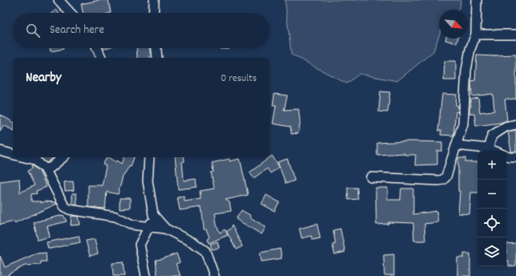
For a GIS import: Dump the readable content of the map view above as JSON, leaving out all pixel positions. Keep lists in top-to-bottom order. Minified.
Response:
{"north":"bottom right","page":{"search":"Search here","heading":["Nearby","0 results"],"map_buttons":["+","−"]}}
